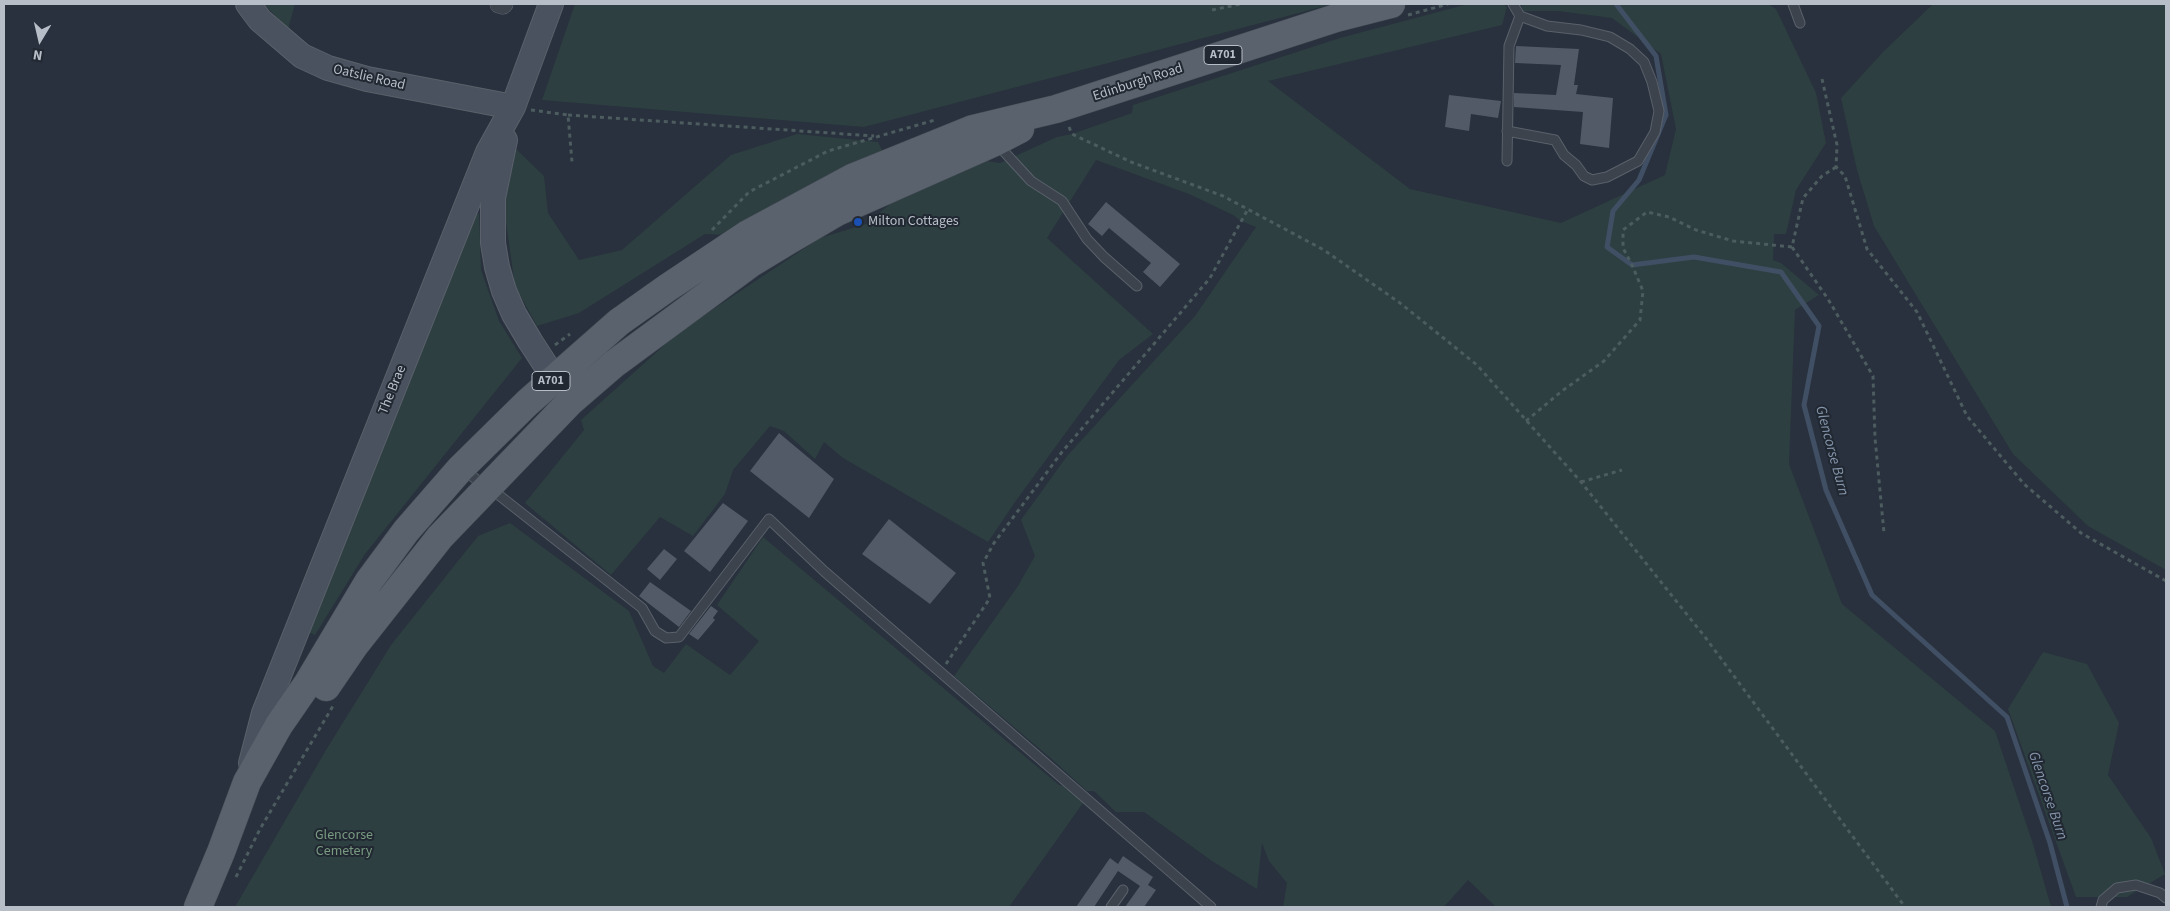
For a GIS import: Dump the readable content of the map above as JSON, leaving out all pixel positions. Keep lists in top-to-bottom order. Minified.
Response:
{"streets":{"main road":["A701","Oatslie Road","Edinburgh Road","The Brae"]},"crossings":[["A701","Edinburgh Road"],["A701","The Brae"],["Oatslie Road","The Brae"]],"water":["Glencorse Burn"],"parks":["Glencorse Cemetery"],"places":["Milton Cottages"],"north":"bottom"}
